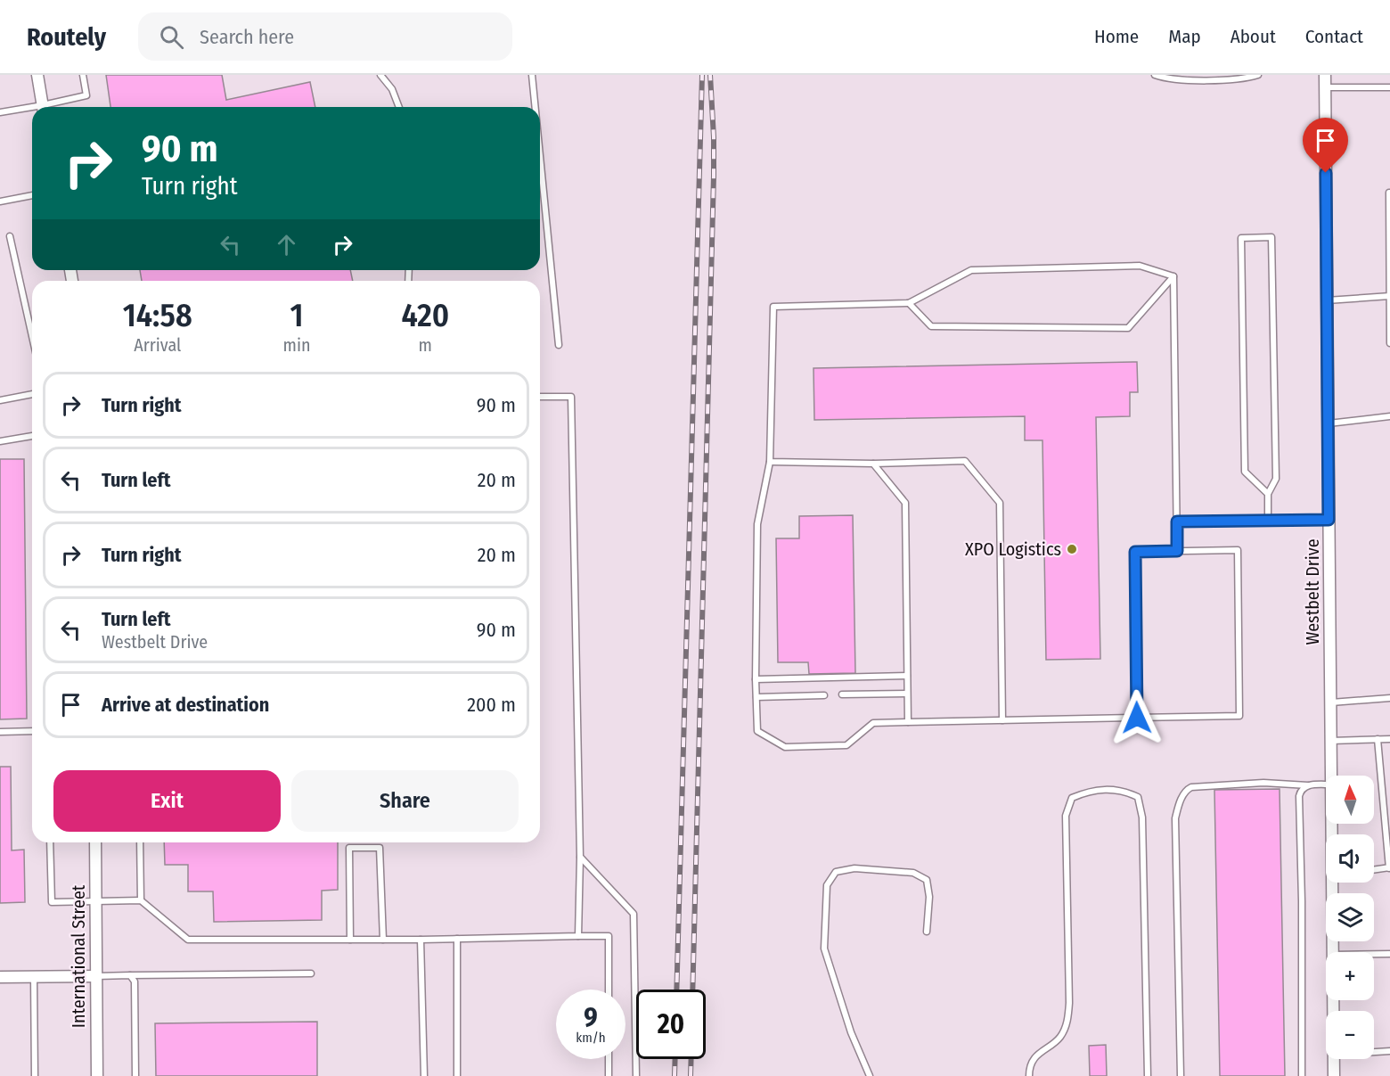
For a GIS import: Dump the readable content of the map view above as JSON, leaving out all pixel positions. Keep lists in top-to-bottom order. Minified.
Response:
{"streets":{"street":["Westbelt Drive","International Street"]},"places":["XPO Logistics"],"north":"top","page":{"header":"Routely","search":"Search here","nav":["Home","Map","About","Contact"],"turn":["90 m","Turn right"],"eta":["14:58","Arrival","1","min","420","m"],"list":[{"name":"Turn right","value":"90 m"},{"name":"Turn left","value":"20 m"},{"name":"Turn right","value":"20 m"},{"name":"Turn left","note":"Westbelt Drive","value":"90 m"},{"name":"Arrive at destination","value":"200 m"}],"buttons":["Exit","Share"],"map_buttons":["+","−"],"speed":"9 km/h","limit":"20"}}
